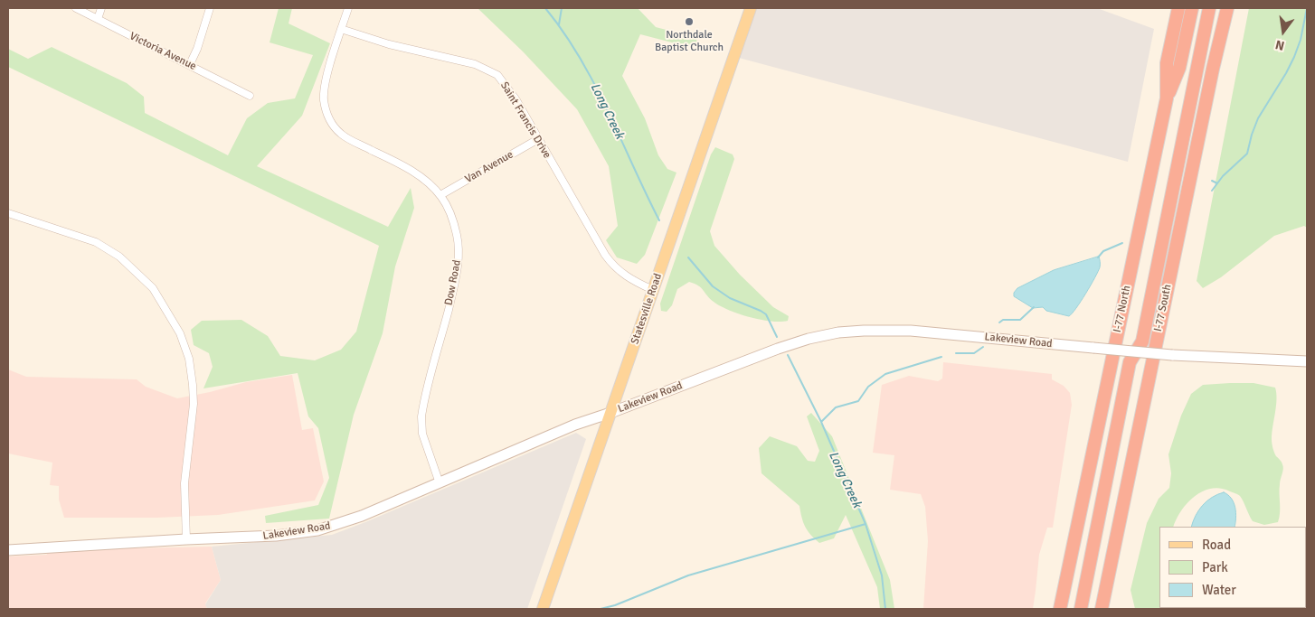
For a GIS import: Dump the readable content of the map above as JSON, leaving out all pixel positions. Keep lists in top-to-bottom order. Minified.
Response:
{"streets":{"highway":["I-77 South","I-77 North"],"main road":["Statesville Road","Lakeview Road"],"street":["Victoria Avenue","Saint Francis Drive","Van Avenue","Dow Road"]},"crossings":[["Saint Francis Drive","Van Avenue"],["Saint Francis Drive","Dow Road"],["Saint Francis Drive","Statesville Road"],["Van Avenue","Dow Road"],["Dow Road","Lakeview Road"],["Statesville Road","Lakeview Road"]],"water":["Long Creek"],"places":["Northdale Baptist Church"],"legend":["Road","Park","Water"],"north":"bottom"}
